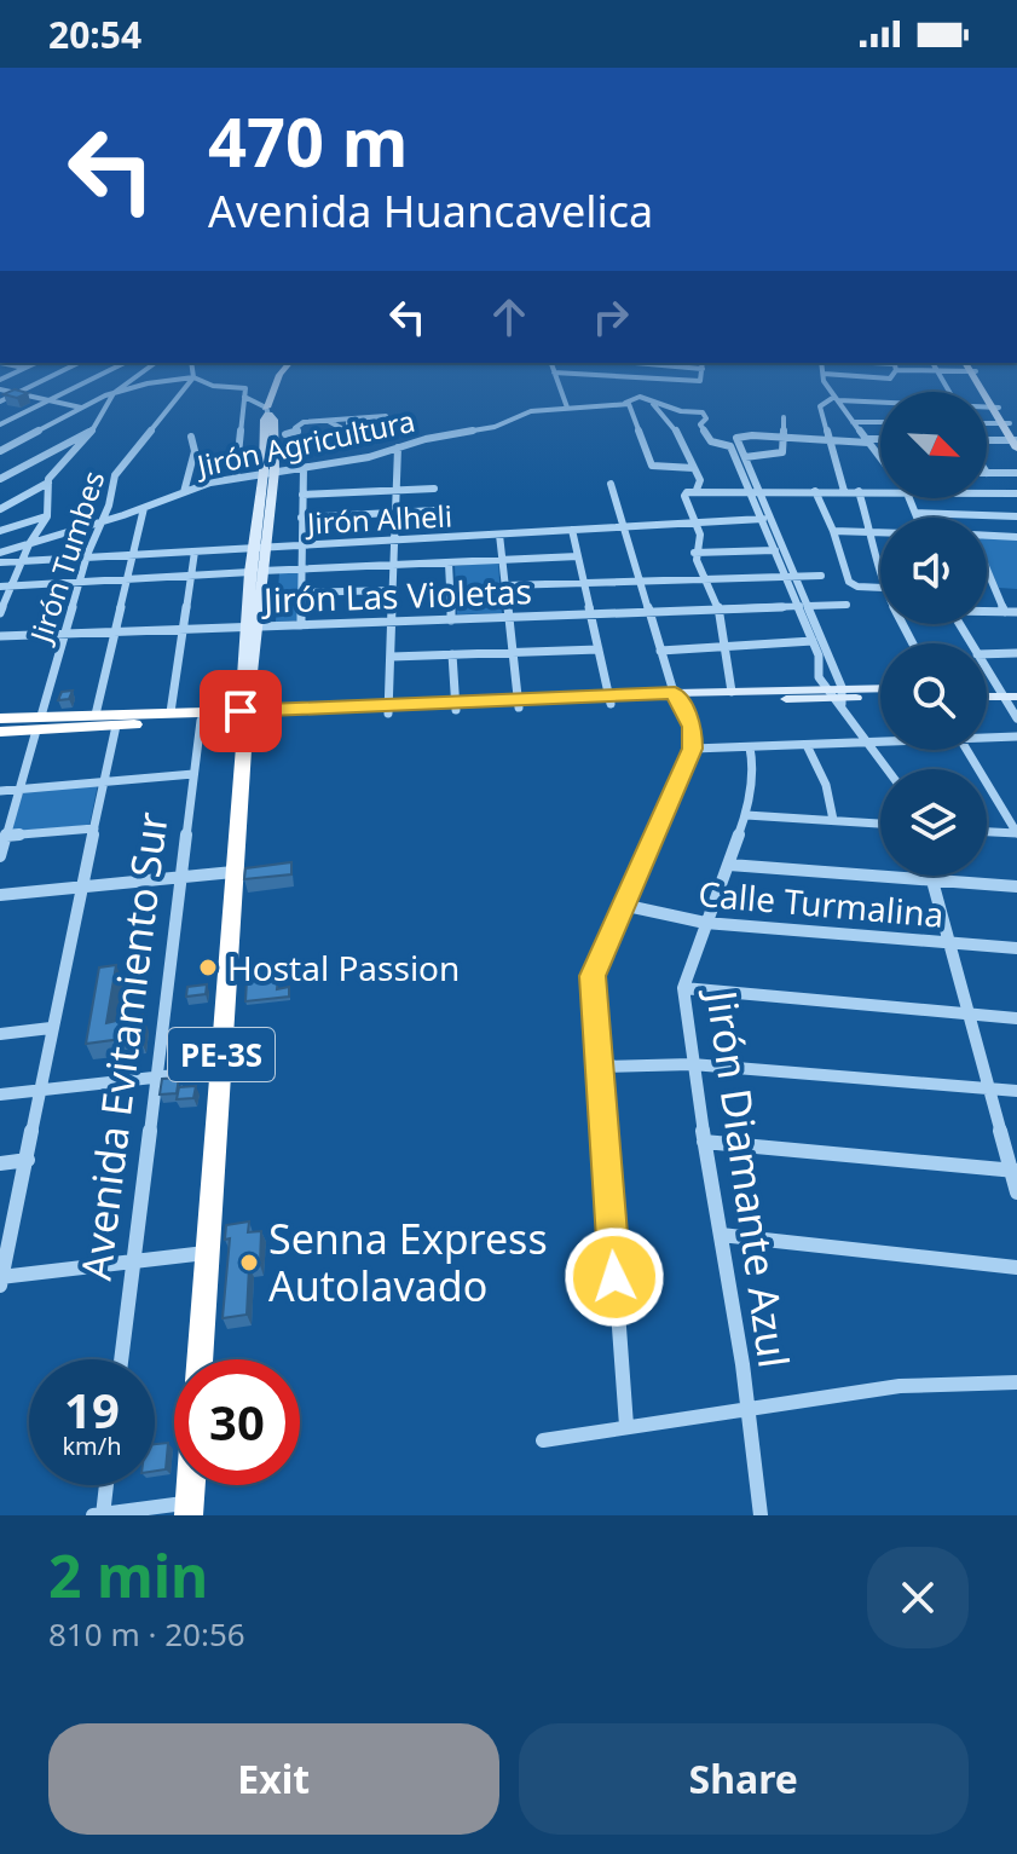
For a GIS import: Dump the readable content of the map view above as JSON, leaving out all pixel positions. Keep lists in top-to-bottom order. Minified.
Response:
{"streets":{"highway":["PE-3S"],"street":["Jirón Agricultura","Jirón Alheli","Jirón Tumbes","Jirón Las Violetas","Calle Turmalina","Avenida Evitamiento Sur","Jirón Diamante Azul"]},"crossings":[["Jirón Agricultura","Jirón Tumbes"],["Jirón Alheli","Jirón Tumbes"],["Jirón Tumbes","Jirón Las Violetas"],["Calle Turmalina","Jirón Diamante Azul"]],"places":["Hostal Passion","Senna Express Autolavado"],"north":"bottom right","page":{"status":"20:54","turn":["470 m","Avenida Huancavelica"],"speed":"19 km/h","limit":"30","heading":["2 min","810 m · 20:56"],"buttons":["Exit","Share"]}}
